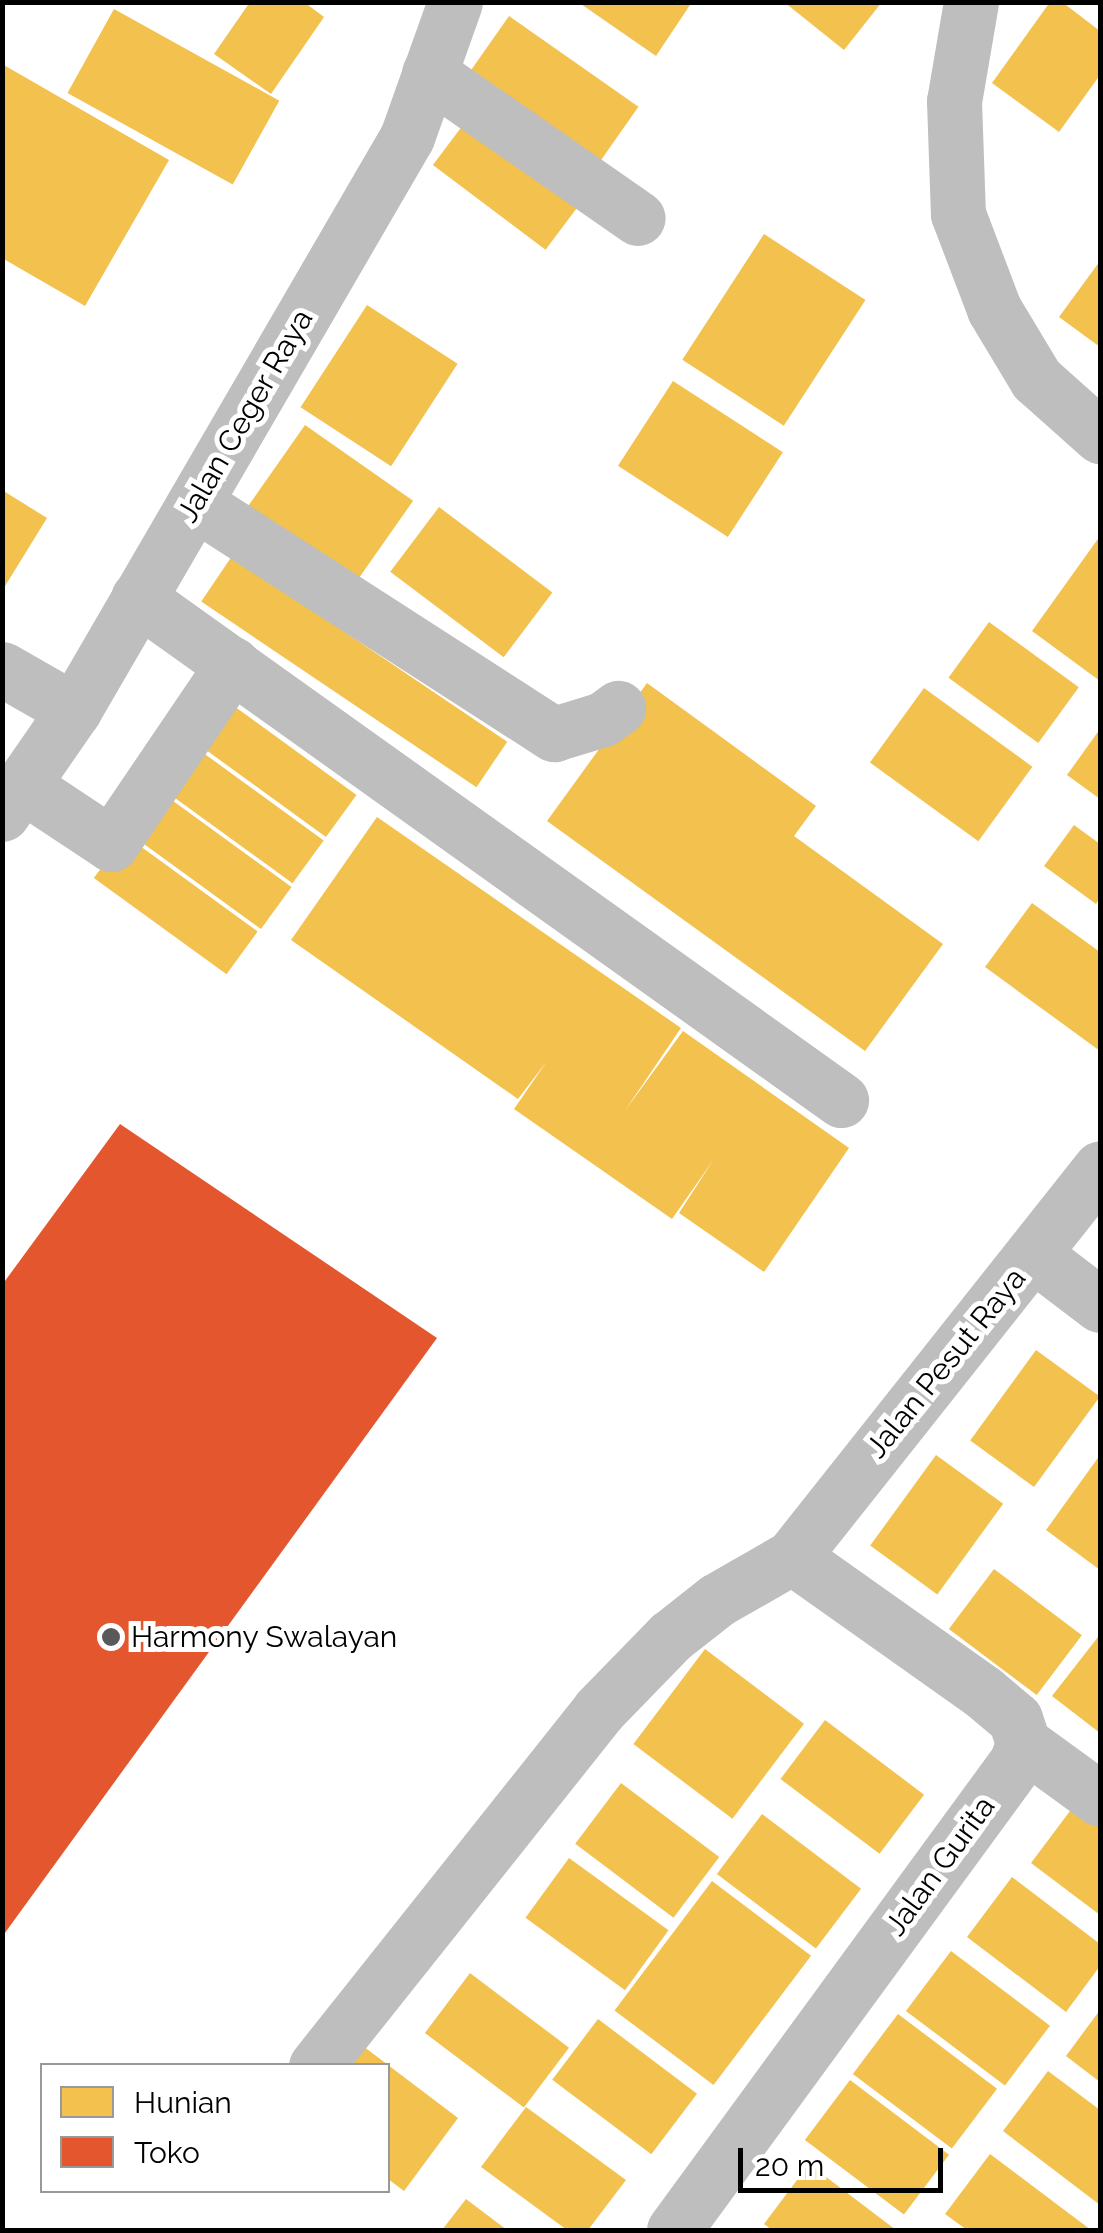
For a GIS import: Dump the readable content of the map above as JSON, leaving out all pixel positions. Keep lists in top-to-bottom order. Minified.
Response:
{"streets":{"street":["Jalan Ceger Raya","Jalan Pesut Raya","Jalan Gurita"]},"places":["Harmony Swalayan"],"legend":["Hunian","Toko"],"scale_bar":"20 m"}
